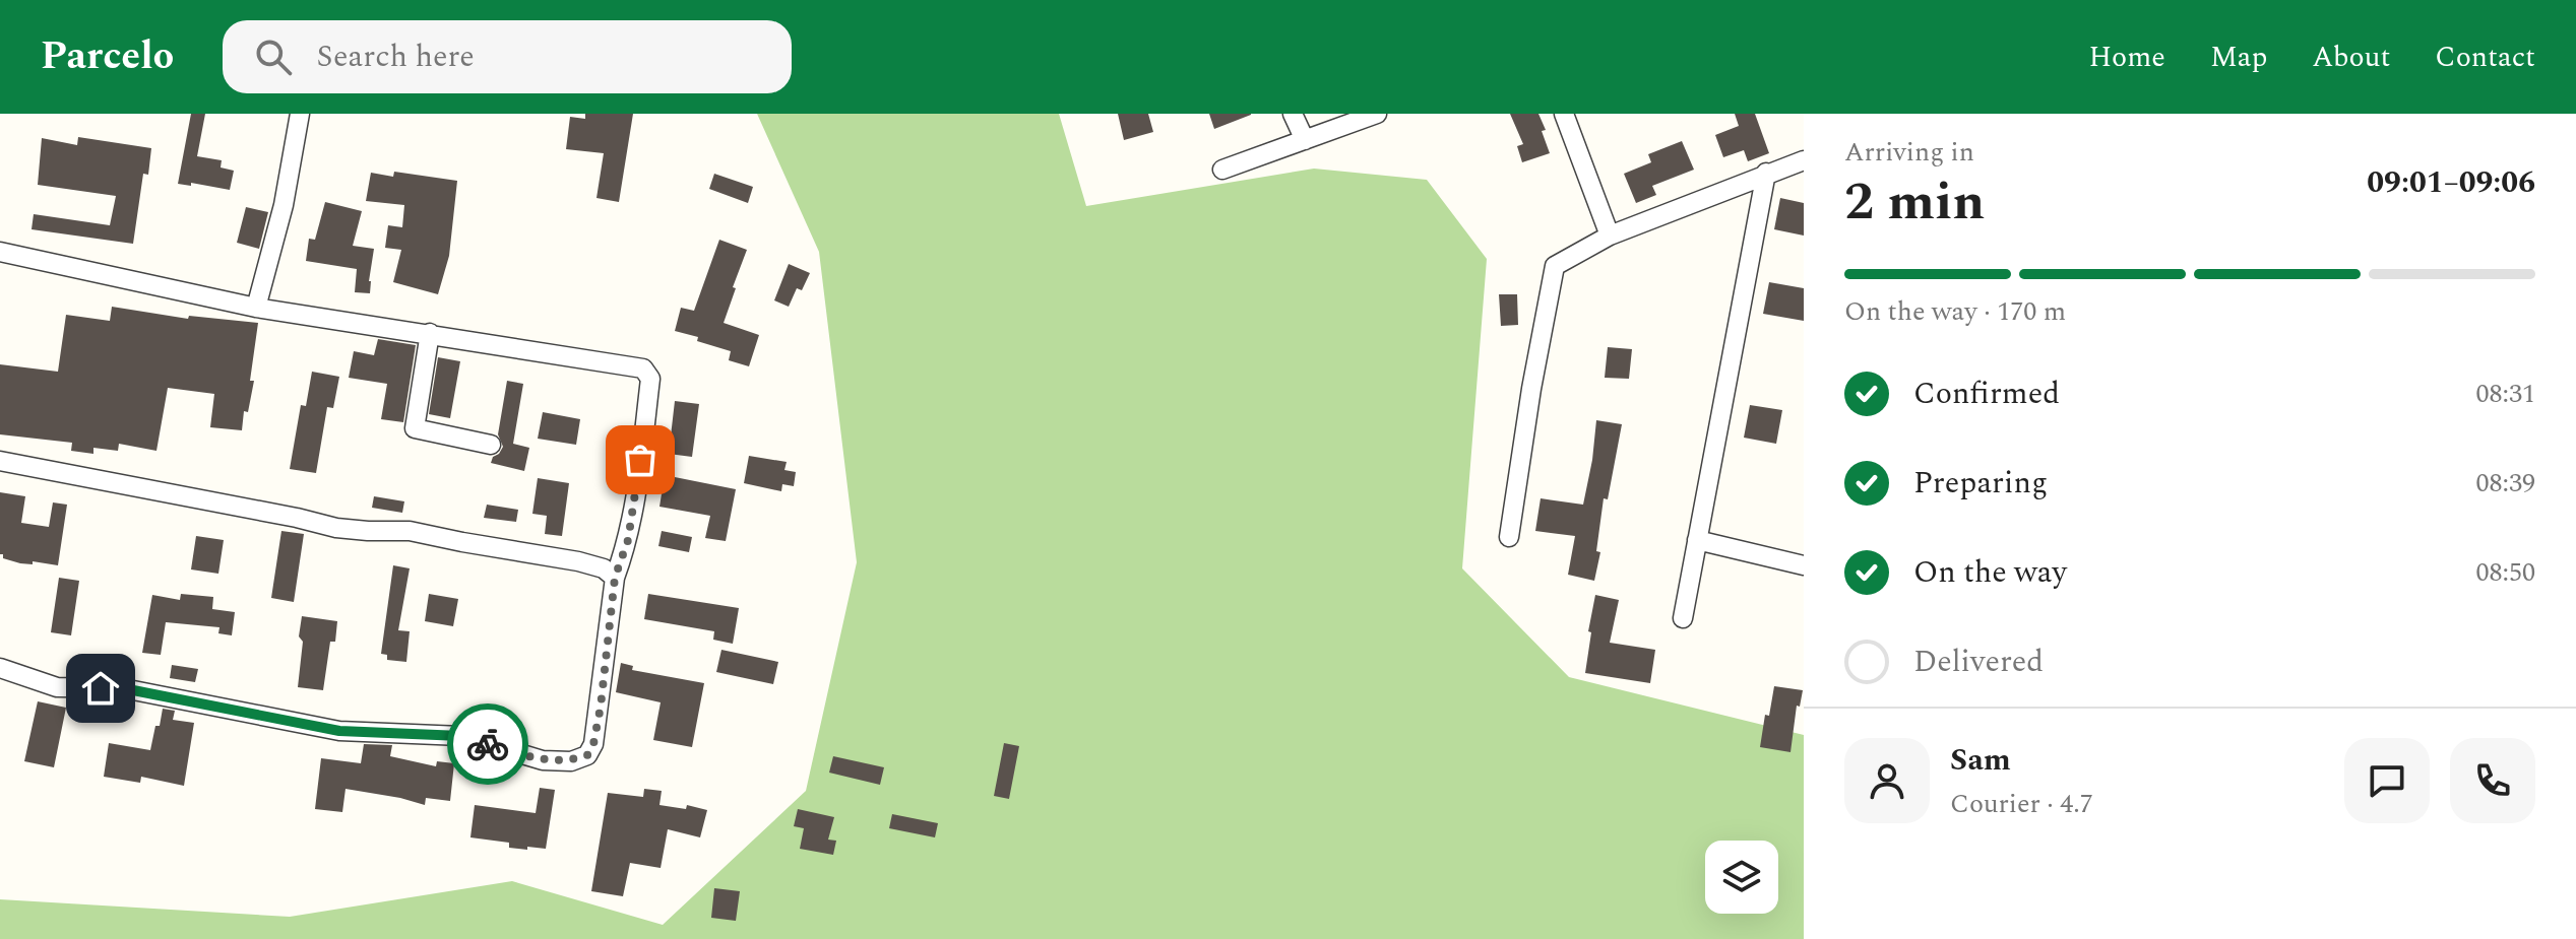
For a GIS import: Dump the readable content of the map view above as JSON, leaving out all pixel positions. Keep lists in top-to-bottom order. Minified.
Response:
{"page":{"header":"Parcelo","search":"Search here","nav":["Home","Map","About","Contact"],"heading":["2 min","Arriving in","09:01–09:06"],"panel":["Sam","Courier · 4.7"],"bar":"On the way · 170 m","list":[["Confirmed","08:31"],["Preparing","08:39"],["On the way","08:50"],"Delivered"]}}
